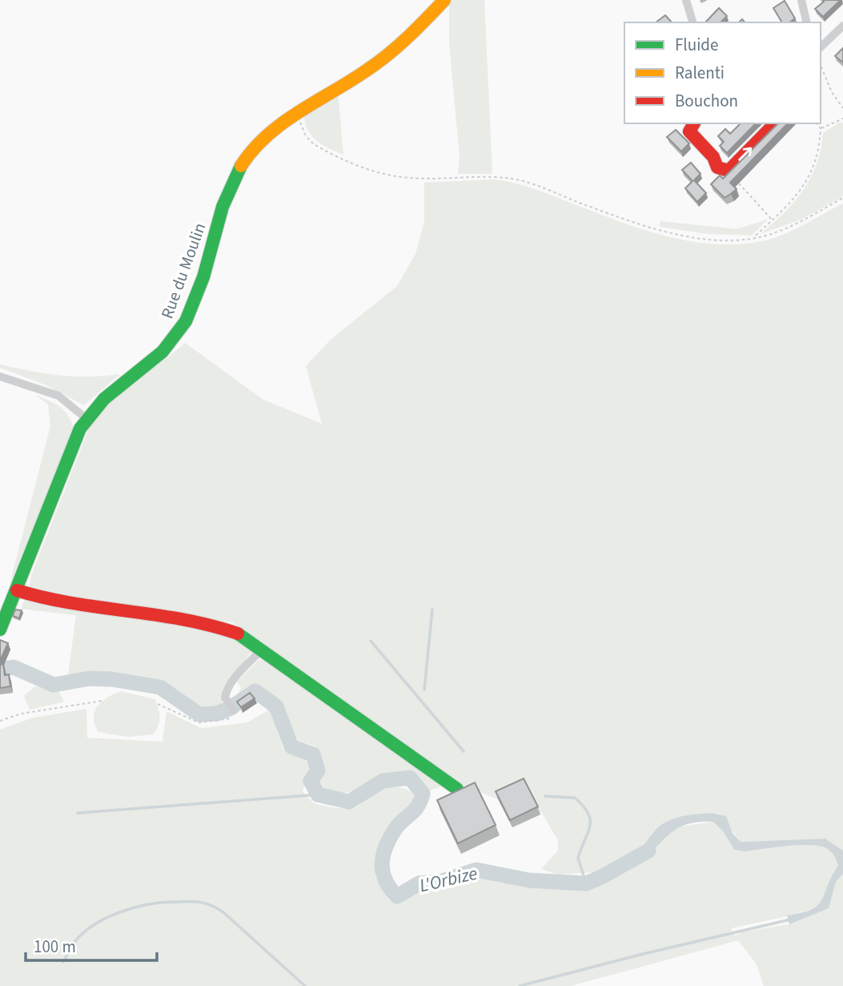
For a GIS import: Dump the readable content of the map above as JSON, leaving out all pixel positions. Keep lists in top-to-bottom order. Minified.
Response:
{"streets":{"street":["Rue du Moulin"]},"water":["L'Orbize"],"legend":["Fluide","Ralenti","Bouchon"],"scale_bar":"100 m"}
